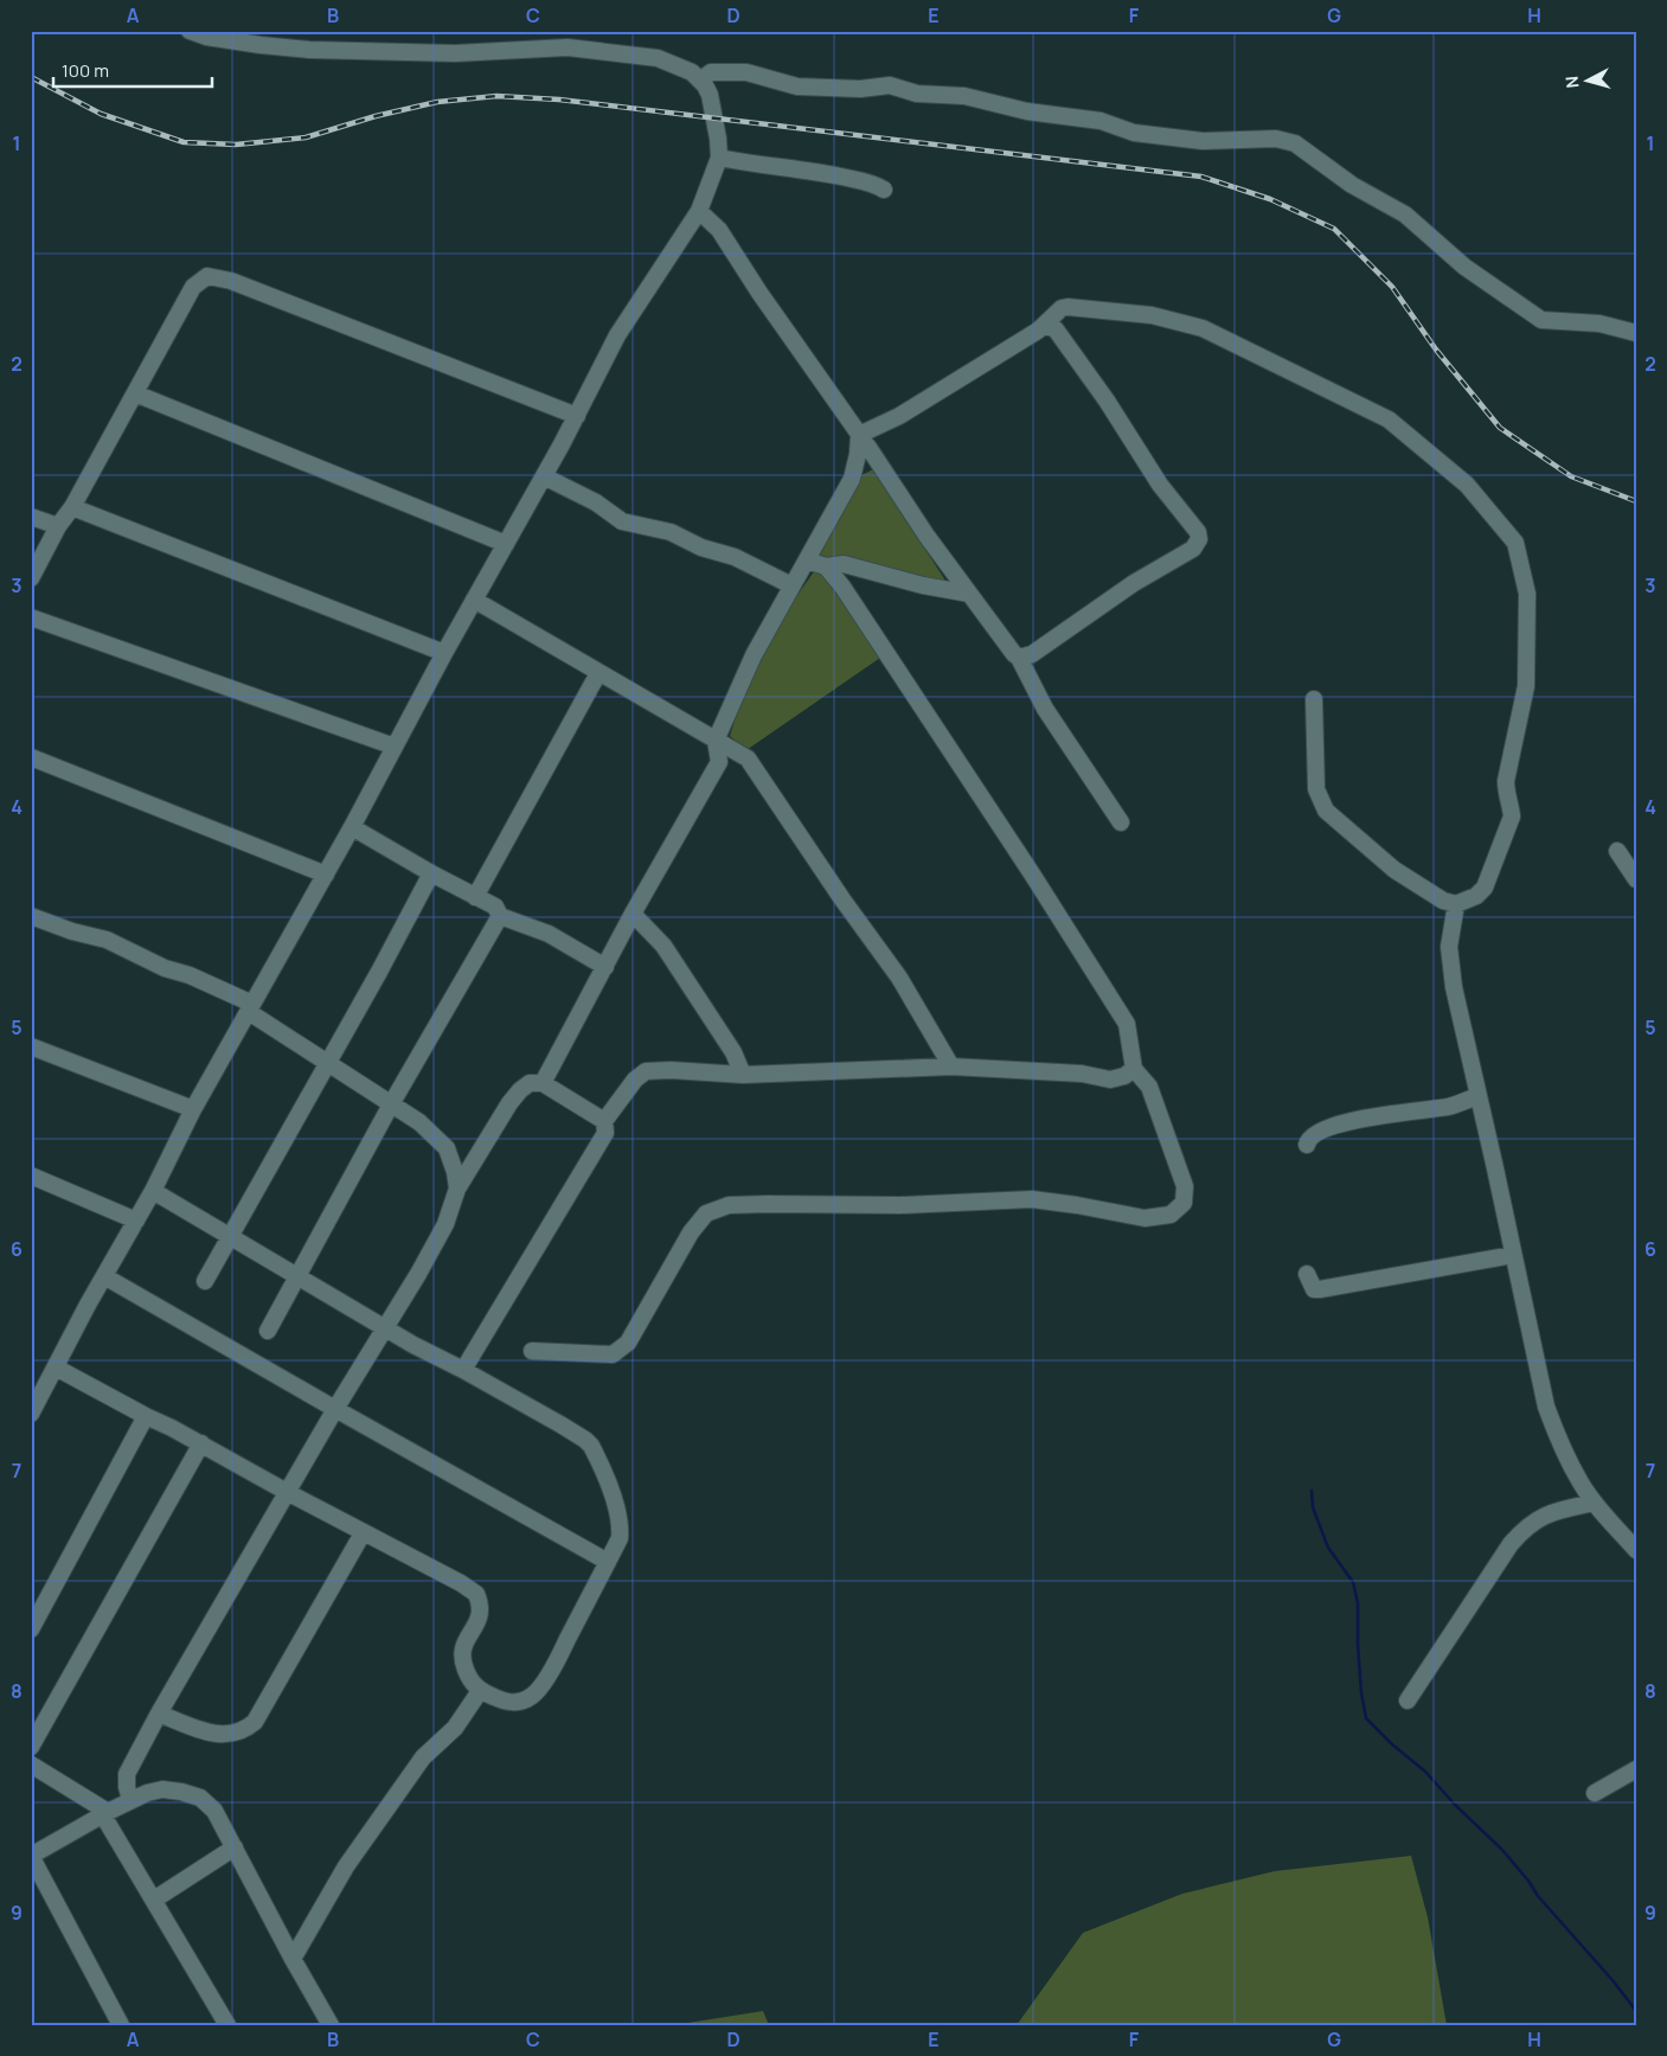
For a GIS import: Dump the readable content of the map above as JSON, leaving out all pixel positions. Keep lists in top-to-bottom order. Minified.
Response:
{"scale_bar":"100 m","north":"left","grid":{"columns":["A","B","C","D","E","F","G","H"],"rows":["1","2","3","4","5","6","7","8","9"]}}
